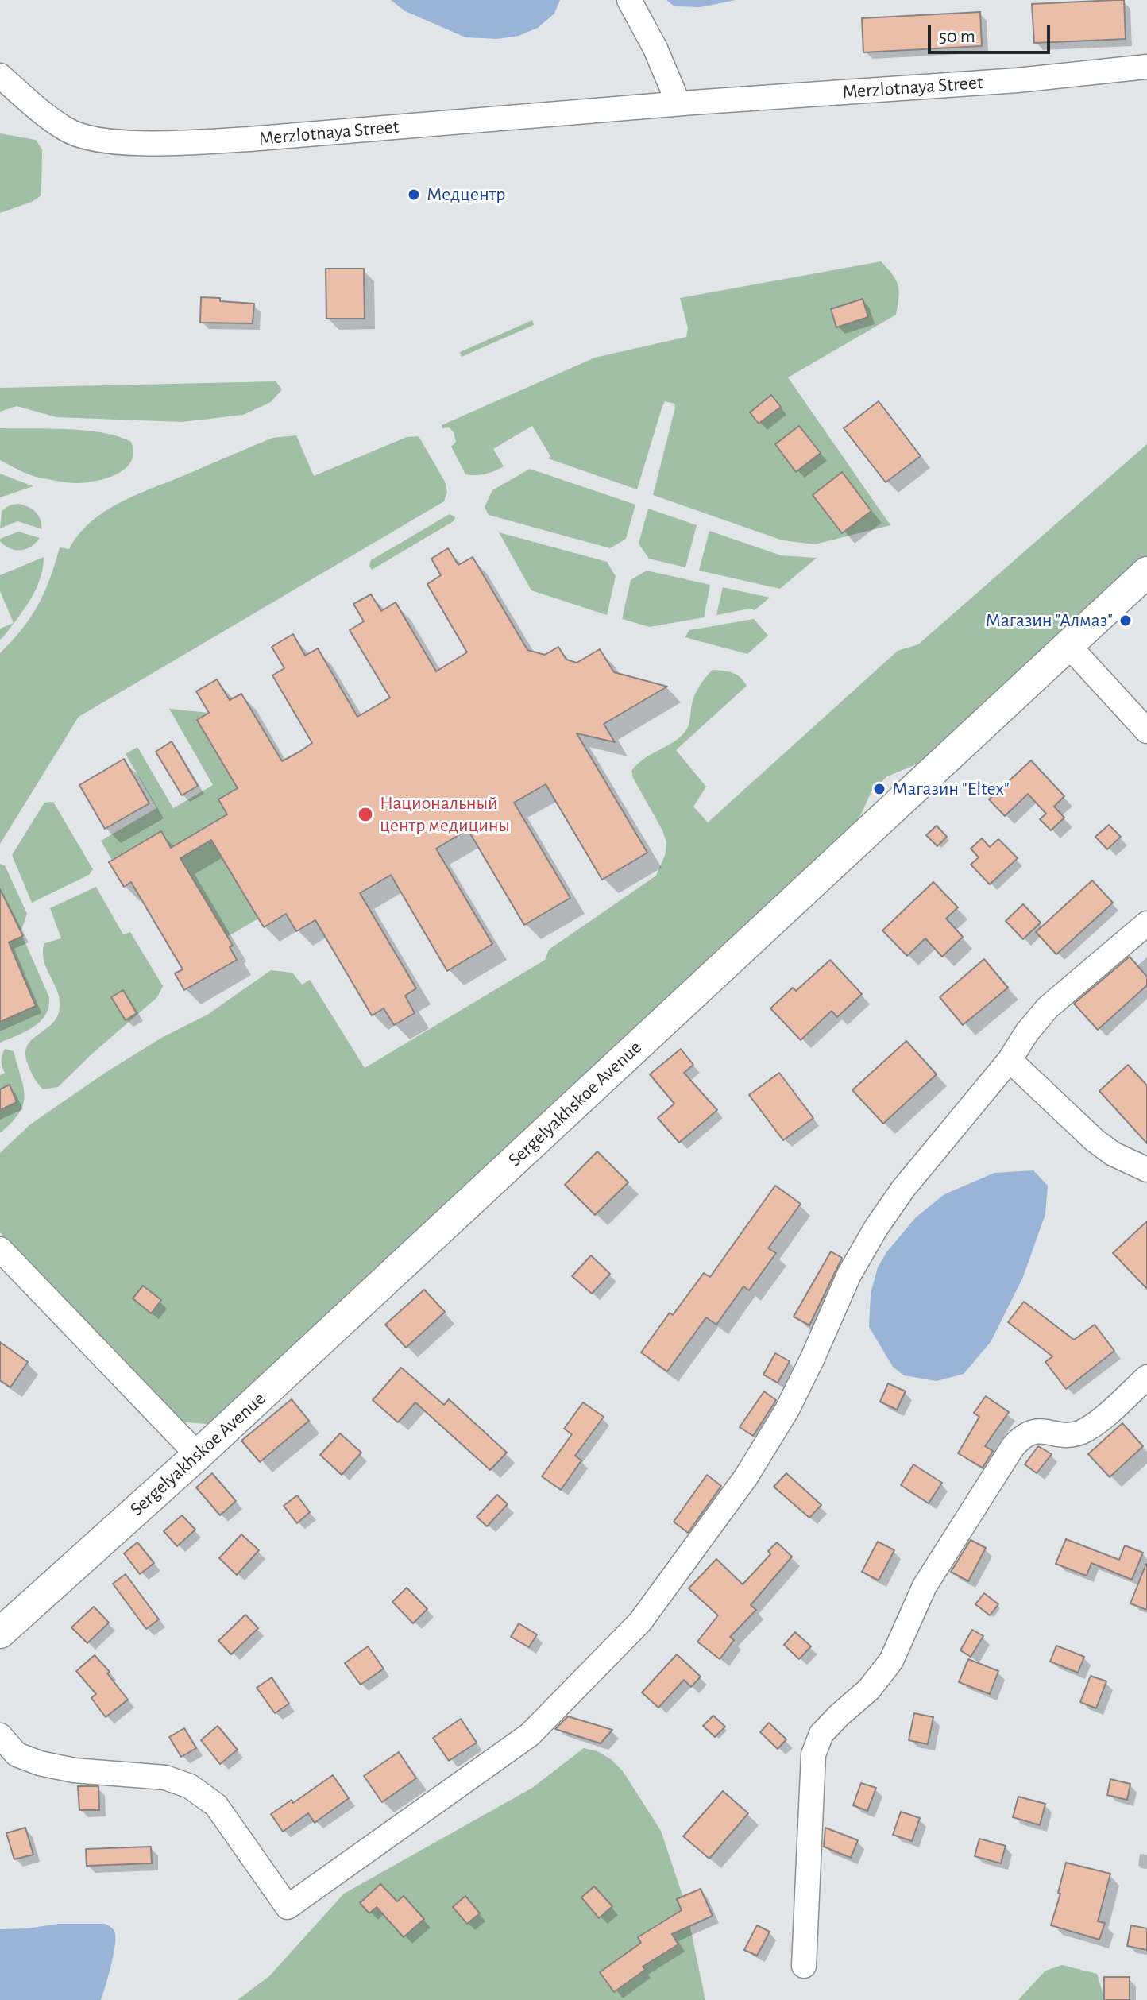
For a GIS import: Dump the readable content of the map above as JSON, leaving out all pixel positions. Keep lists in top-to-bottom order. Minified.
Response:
{"streets":{"main road":["Sergelyakhskoe Avenue"],"street":["Merzlotnaya Street"]},"places":["Медцентр","Магазин \"Алмаз\"","Магазин \"Eltex\"","Национальный центр медицины"],"scale_bar":"50 m"}
